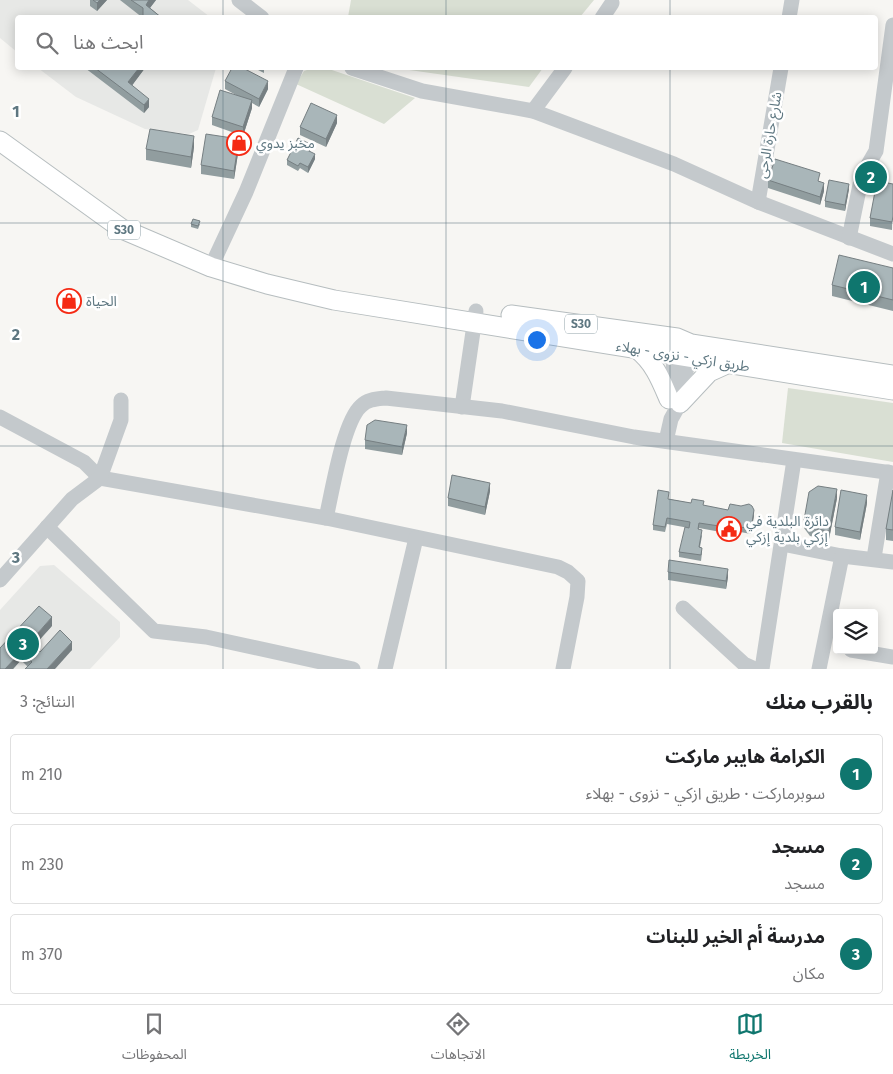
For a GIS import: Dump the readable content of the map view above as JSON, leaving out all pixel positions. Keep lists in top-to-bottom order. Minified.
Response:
{"streets":{"main road":["S30","طريق ازكي - نزوى - بهلاء"],"street":["شارع حارة الرحى"]},"places":{"shop":["مخبز يدوي","الحياة"],"public building":["دائرة البلدية في إزكي بلدية إزكي"]},"page":{"search":"ابحث هنا","pins":["2","1","3"],"heading":["بالقرب منك","النتائج: 3"],"list":[{"mark":"1","name":"الكرامة هايبر ماركت","note":"سوبرماركت · طريق ازكي - نزوى - بهلاء","value":"210 m"},{"mark":"2","name":"مسجد","note":"مسجد","value":"230 m"},{"mark":"3","name":"مدرسة أم الخير للبنات","note":"مكان","value":"370 m"}],"nav":["الخريطة","الاتجاهات","المحفوظات"]},"grid":{"rows":["1","2","3"]}}
